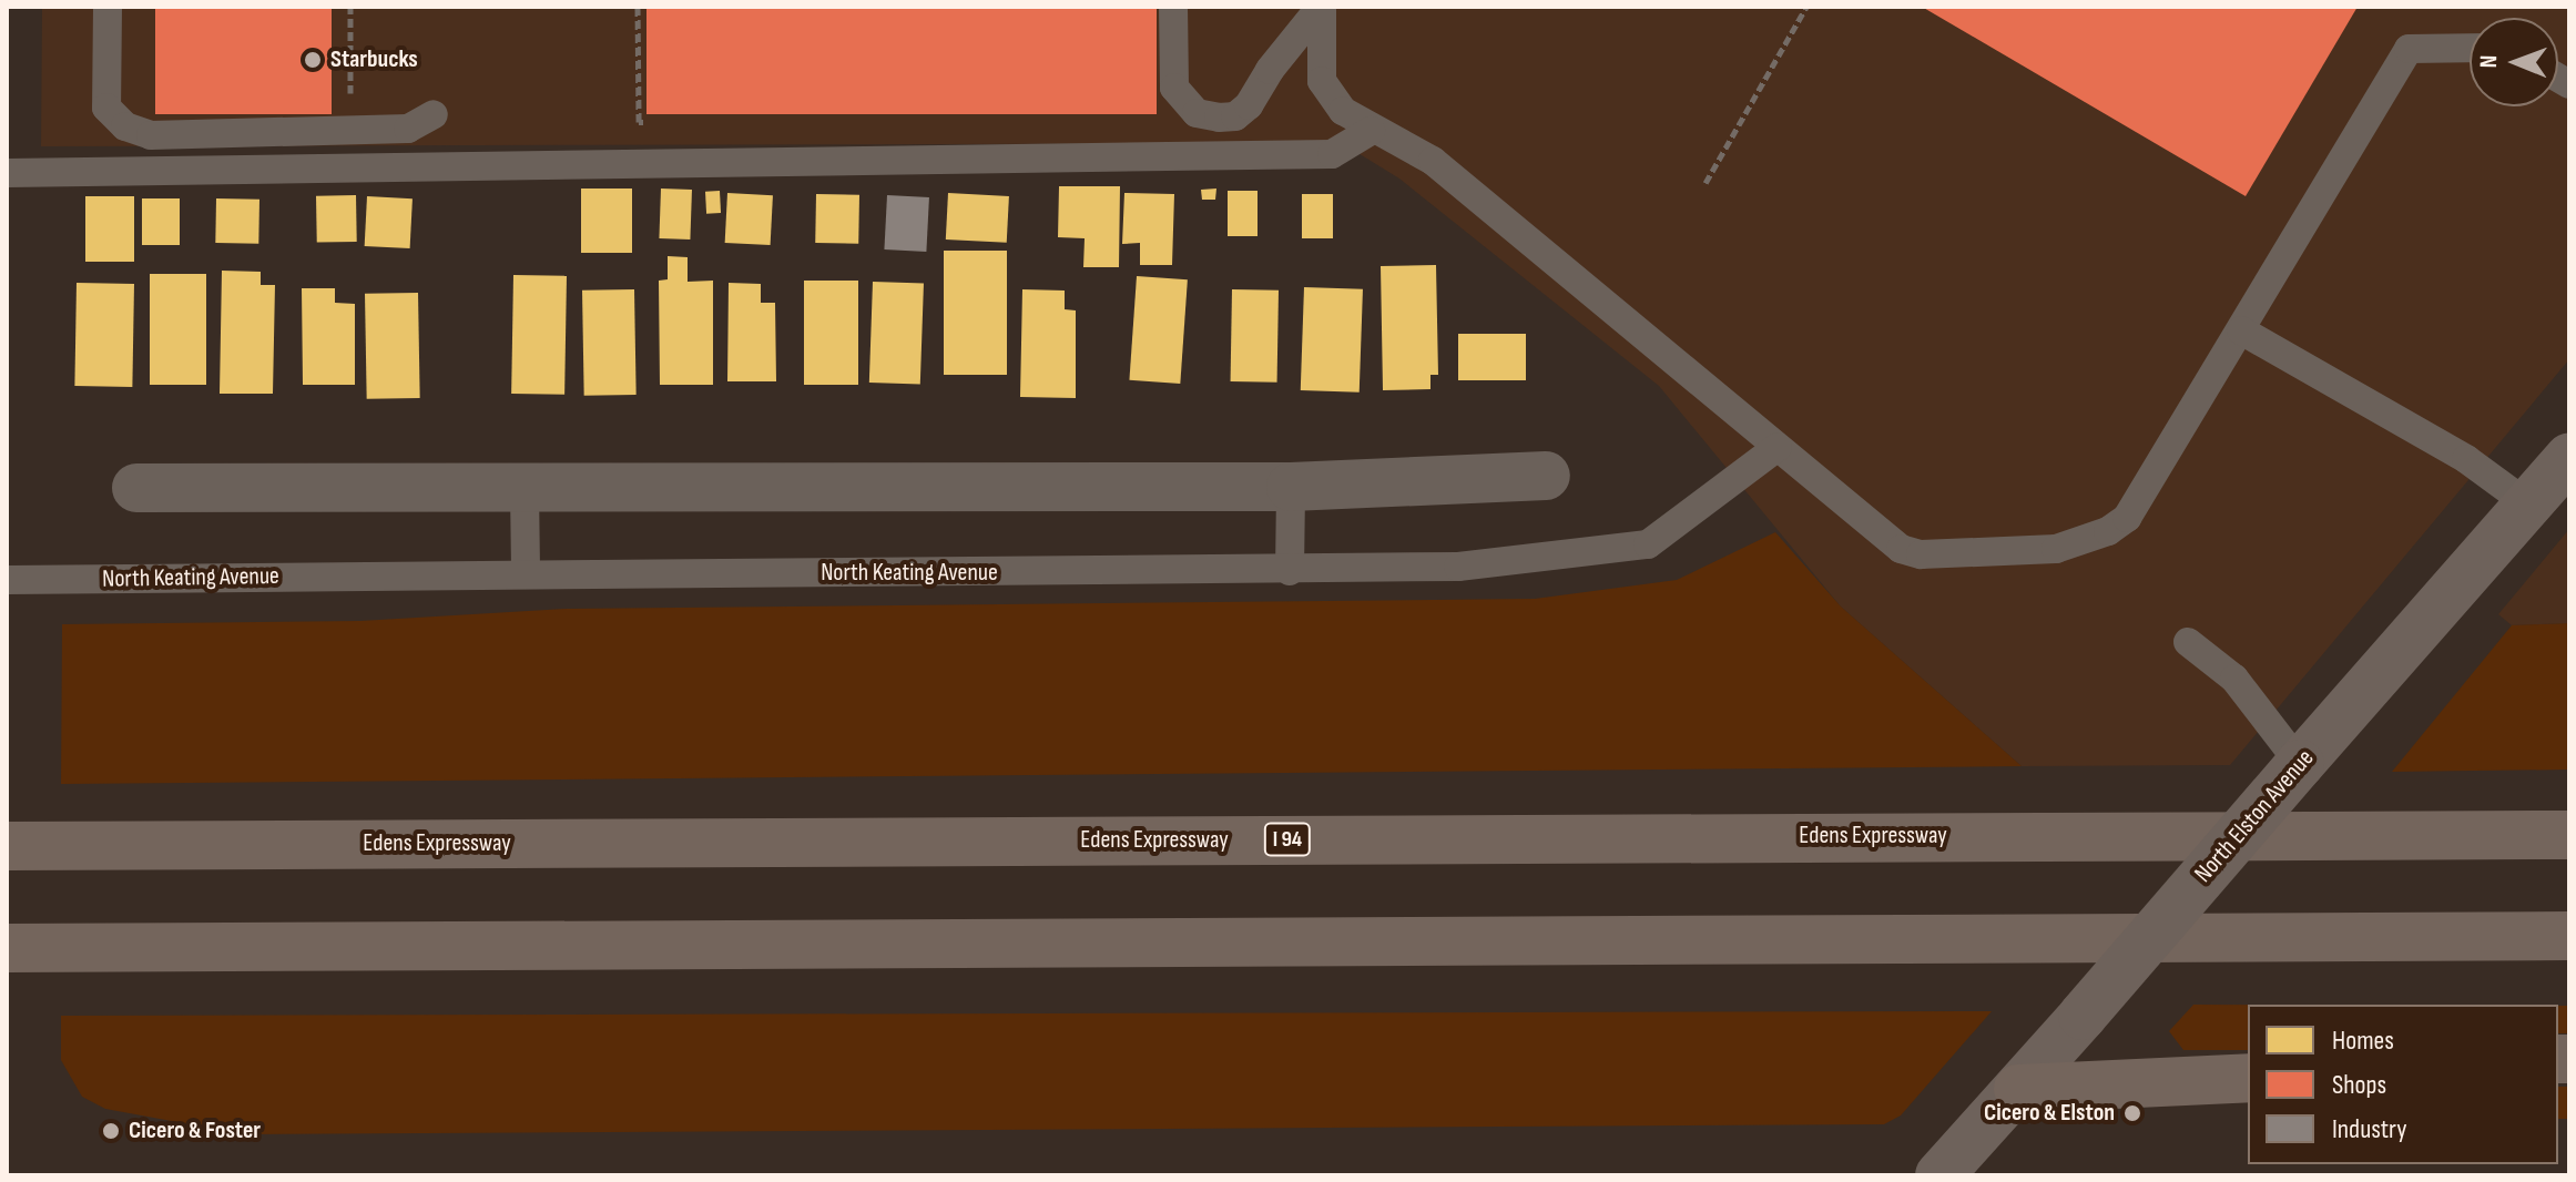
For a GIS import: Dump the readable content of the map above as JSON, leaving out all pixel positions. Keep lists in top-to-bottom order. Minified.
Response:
{"streets":{"highway":["Edens Expressway","I 94"],"main road":["North Elston Avenue"],"lane":["North Keating Avenue"]},"places":["Starbucks","Cicero & Elston","Cicero & Foster"],"legend":["Homes","Shops","Industry"],"north":"left"}
